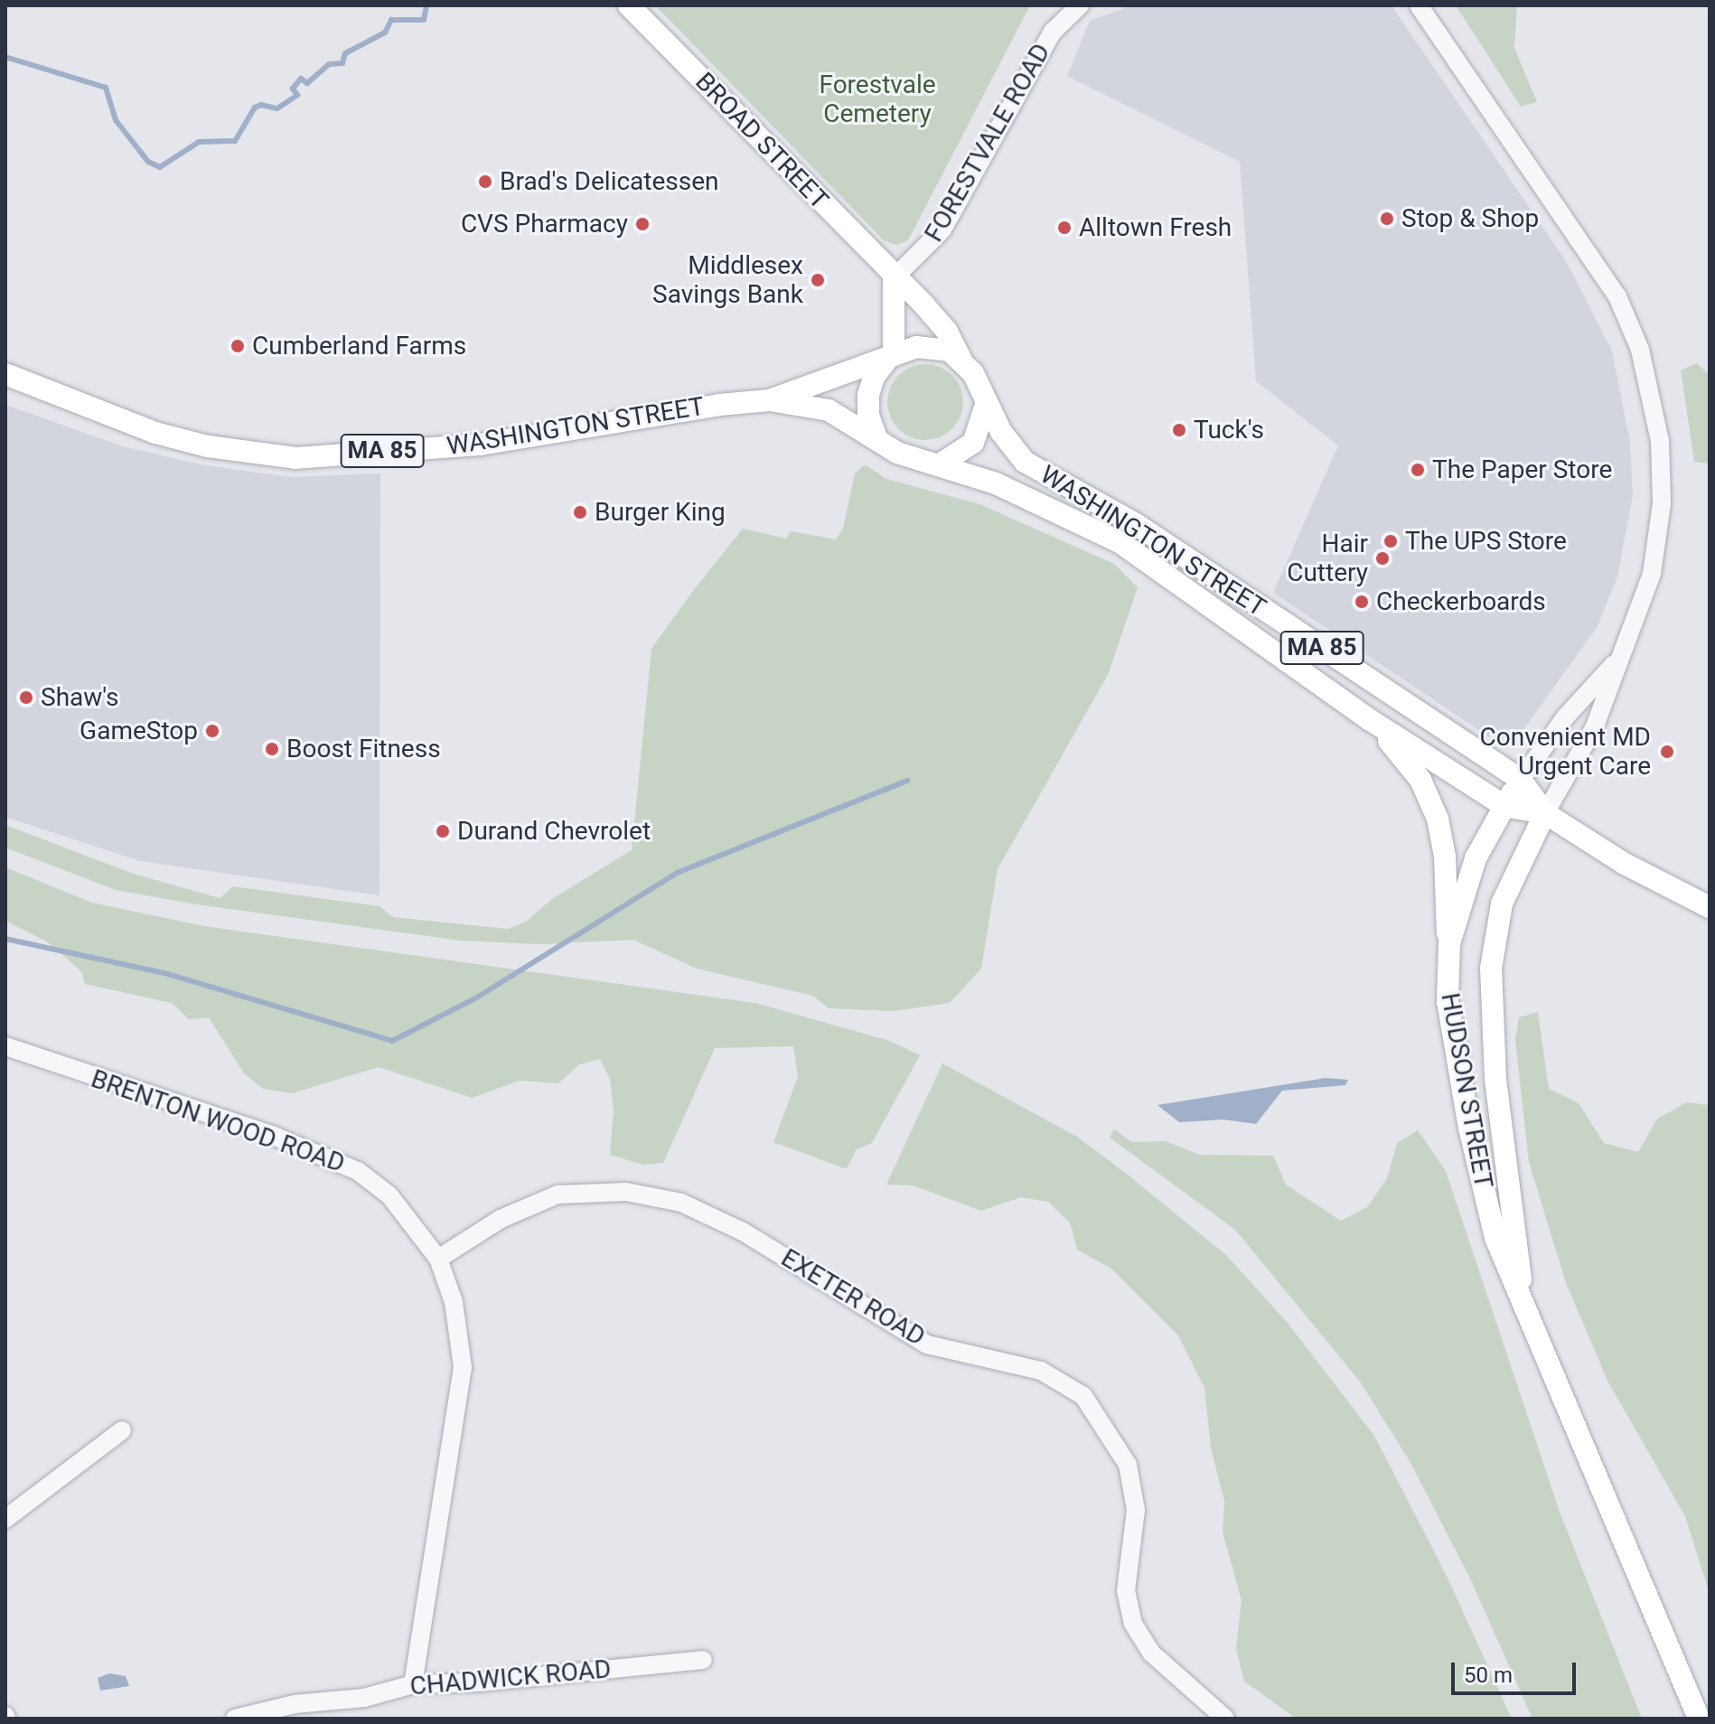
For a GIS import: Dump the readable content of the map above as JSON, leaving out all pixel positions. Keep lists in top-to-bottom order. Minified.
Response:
{"streets":{"main road":["BROAD STREET","WASHINGTON STREET","MA 85","HUDSON STREET"],"street":["FORESTVALE ROAD","BRENTON WOOD ROAD","EXETER ROAD","CHADWICK ROAD"]},"crossings":[["BROAD STREET","FORESTVALE ROAD"],["BROAD STREET","WASHINGTON STREET"],["WASHINGTON STREET","HUDSON STREET"],["BRENTON WOOD ROAD","EXETER ROAD"],["BRENTON WOOD ROAD","CHADWICK ROAD"]],"parks":["Forestvale Cemetery"],"places":["Brad's Delicatessen","Stop & Shop","CVS Pharmacy","Alltown Fresh","Middlesex Savings Bank","Cumberland Farms","Tuck's","The Paper Store","Burger King","The UPS Store","Hair Cuttery","Checkerboards","Shaw's","GameStop","Boost Fitness","Convenient MD Urgent Care","Durand Chevrolet"],"scale_bar":"50 m"}
